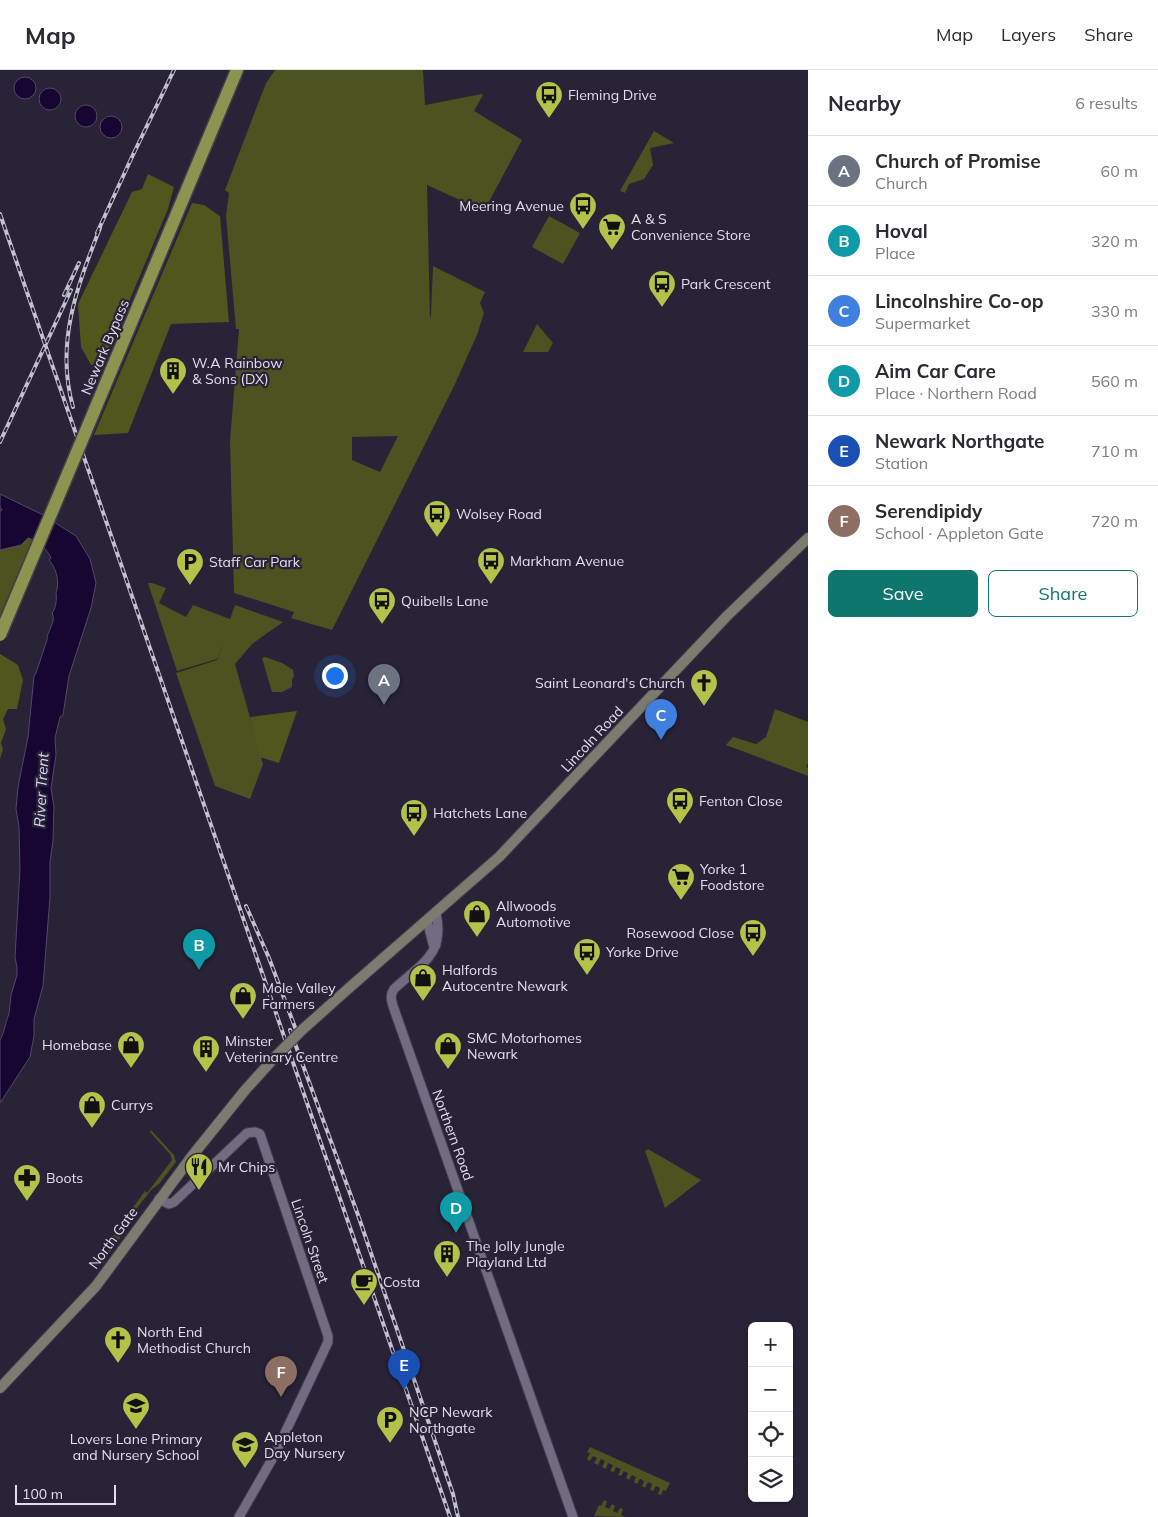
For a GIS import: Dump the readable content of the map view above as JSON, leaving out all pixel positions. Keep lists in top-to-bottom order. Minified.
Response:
{"streets":{"highway":["Newark Bypass"],"main road":["Lincoln Road","North Gate"],"street":["Northern Road","Lincoln Street"]},"crossings":[["Lincoln Road","North Gate"],["North Gate","Lincoln Street"]],"water":["River Trent"],"places":{"bus stop":["Fleming Drive","Meering Avenue","Park Crescent","Wolsey Road","Markham Avenue","Quibells Lane","Fenton Close","Hatchets Lane","Rosewood Close","Yorke Drive"],"supermarket":["A & S Convenience Store","Yorke 1 Foodstore"],"building":["W.A Rainbow & Sons (DX)","Minster Veterinary Centre","The Jolly Jungle Playland Ltd"],"parking":["Staff Car Park","NCP Newark Northgate"],"church":["Saint Leonard's Church","North End Methodist Church"],"shop":["Allwoods Automotive","Halfords Autocentre Newark","Mole Valley Farmers","Homebase","SMC Motorhomes Newark","Currys"],"restaurant":["Mr Chips"],"pharmacy":["Boots"],"cafe":["Costa"],"school or university":["Lovers Lane Primary and Nursery School","Appleton Day Nursery"]},"scale_bar":"100 m","page":{"header":"Map","nav":["Map","Layers","Share"],"heading":["Nearby","6 results"],"list":[{"mark":"A","name":"Church of Promise","note":"Church","value":"60 m"},{"mark":"B","name":"Hoval","note":"Place","value":"320 m"},{"mark":"C","name":"Lincolnshire Co-op","note":"Supermarket","value":"330 m"},{"mark":"D","name":"Aim Car Care","note":"Place · Northern Road","value":"560 m"},{"mark":"E","name":"Newark Northgate","note":"Station","value":"710 m"},{"mark":"F","name":"Serendipidy","note":"School · Appleton Gate","value":"720 m"}],"buttons":["Save","Share"],"pins":["A","C","B","D","E","F"],"map_buttons":["+","−"],"scale":"100 m"}}
